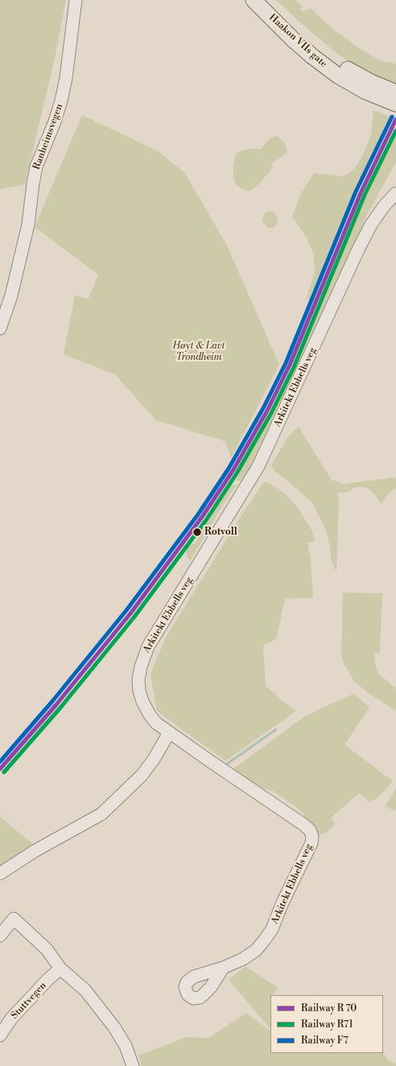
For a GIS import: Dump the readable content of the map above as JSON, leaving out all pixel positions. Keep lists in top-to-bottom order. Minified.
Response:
{"streets":{"main road":["Haakon VIIs gate"],"street":["Ranheimsvegen","Arkitekt Ebbells veg","Stuttvegen"]},"parks":["Høyt & Lavt Trondheim"],"places":["Rotvoll"],"lines":["rail line F7","rail line R71"],"legend":["Railway R 70","Railway R71","Railway F7"]}
